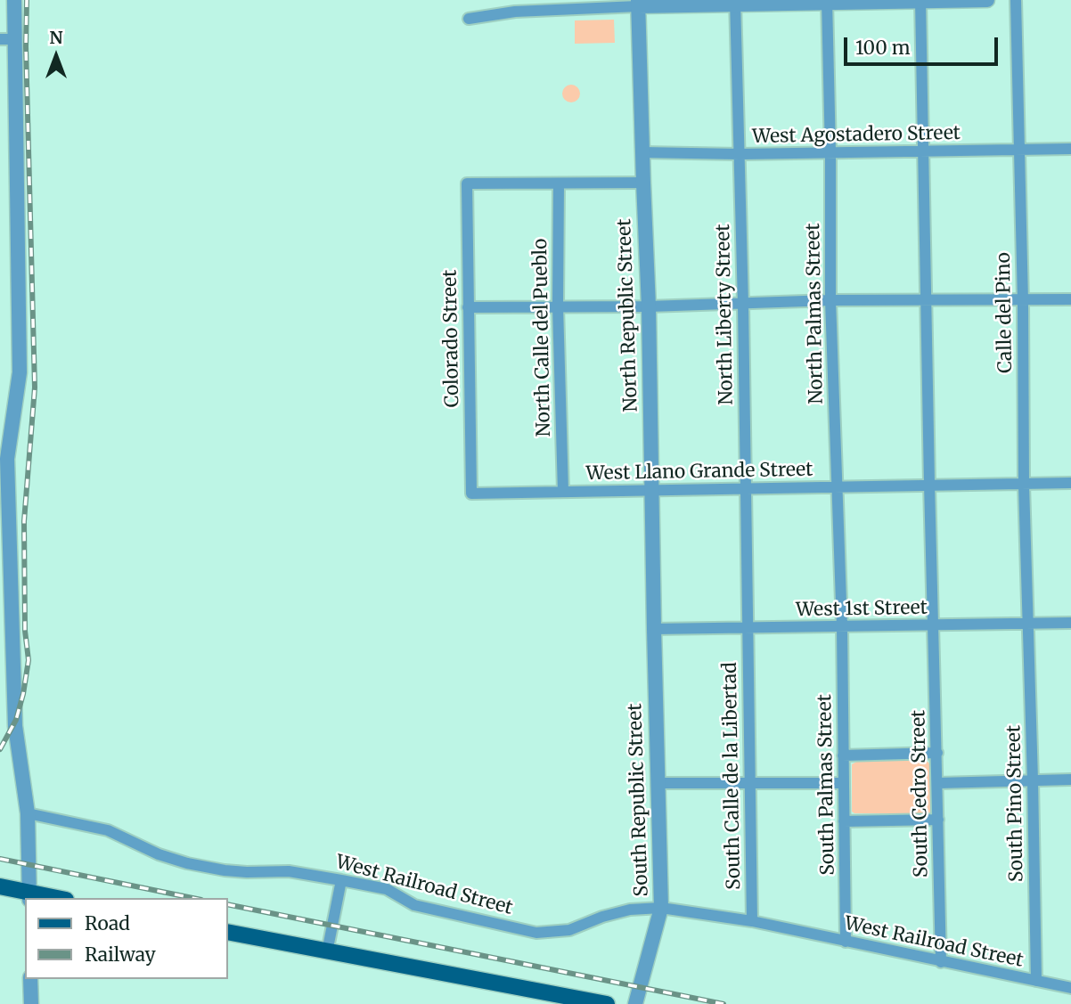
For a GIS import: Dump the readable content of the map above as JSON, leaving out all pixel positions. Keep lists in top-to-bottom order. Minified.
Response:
{"streets":{"street":["West Agostadero Street","Calle del Pino","North Palmas Street","North Liberty Street","North Republic Street","North Calle del Pueblo","Colorado Street","West Llano Grande Street","West 1st Street","South Calle de la Libertad","South Palmas Street","South Cedro Street","South Republic Street","South Pino Street","West Railroad Street"]},"crossings":[["West Agostadero Street","Calle del Pino"],["West Agostadero Street","North Palmas Street"],["West Agostadero Street","North Liberty Street"],["West Agostadero Street","North Republic Street"],["West Agostadero Street","South Cedro Street"],["Calle del Pino","West Llano Grande Street"],["Calle del Pino","West 1st Street"],["Calle del Pino","South Pino Street"],["North Palmas Street","West Llano Grande Street"],["North Palmas Street","West 1st Street"],["North Palmas Street","South Palmas Street"],["North Liberty Street","West Llano Grande Street"],["North Liberty Street","West 1st Street"],["North Liberty Street","South Calle de la Libertad"],["North Republic Street","West Llano Grande Street"],["North Republic Street","West 1st Street"],["North Republic Street","South Republic Street"],["North Calle del Pueblo","Colorado Street"],["North Calle del Pueblo","West Llano Grande Street"],["Colorado Street","West Llano Grande Street"],["West Llano Grande Street","South Cedro Street"],["West 1st Street","South Calle de la Libertad"],["West 1st Street","South Palmas Street"],["West 1st Street","South Cedro Street"],["West 1st Street","South Republic Street"],["West 1st Street","South Pino Street"],["South Calle de la Libertad","West Railroad Street"],["South Palmas Street","West Railroad Street"],["South Cedro Street","West Railroad Street"],["South Republic Street","West Railroad Street"],["South Pino Street","West Railroad Street"]],"legend":["Road","Railway"],"scale_bar":"100 m","north":"top"}
